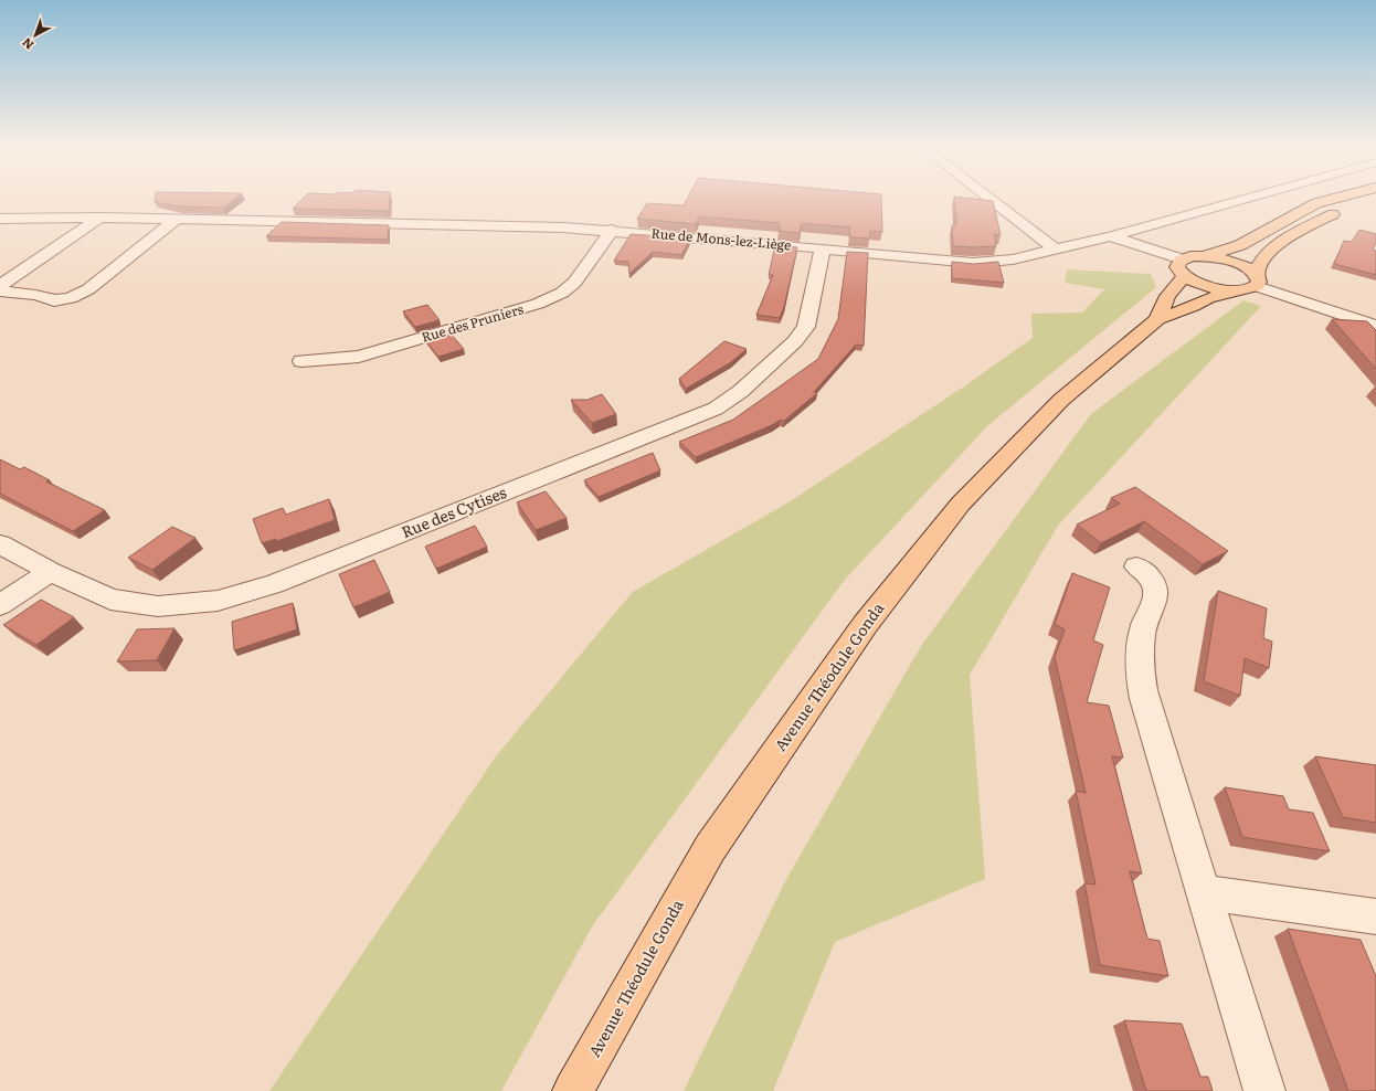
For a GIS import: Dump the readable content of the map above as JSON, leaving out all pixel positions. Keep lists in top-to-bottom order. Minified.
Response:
{"streets":{"main road":["Avenue Théodule Gonda"],"street":["Rue de Mons-lez-Liège","Rue des Pruniers","Rue des Cytises"]},"crossings":[["Rue de Mons-lez-Liège","Rue des Pruniers"],["Rue de Mons-lez-Liège","Rue des Cytises"]],"north":"bottom left"}
